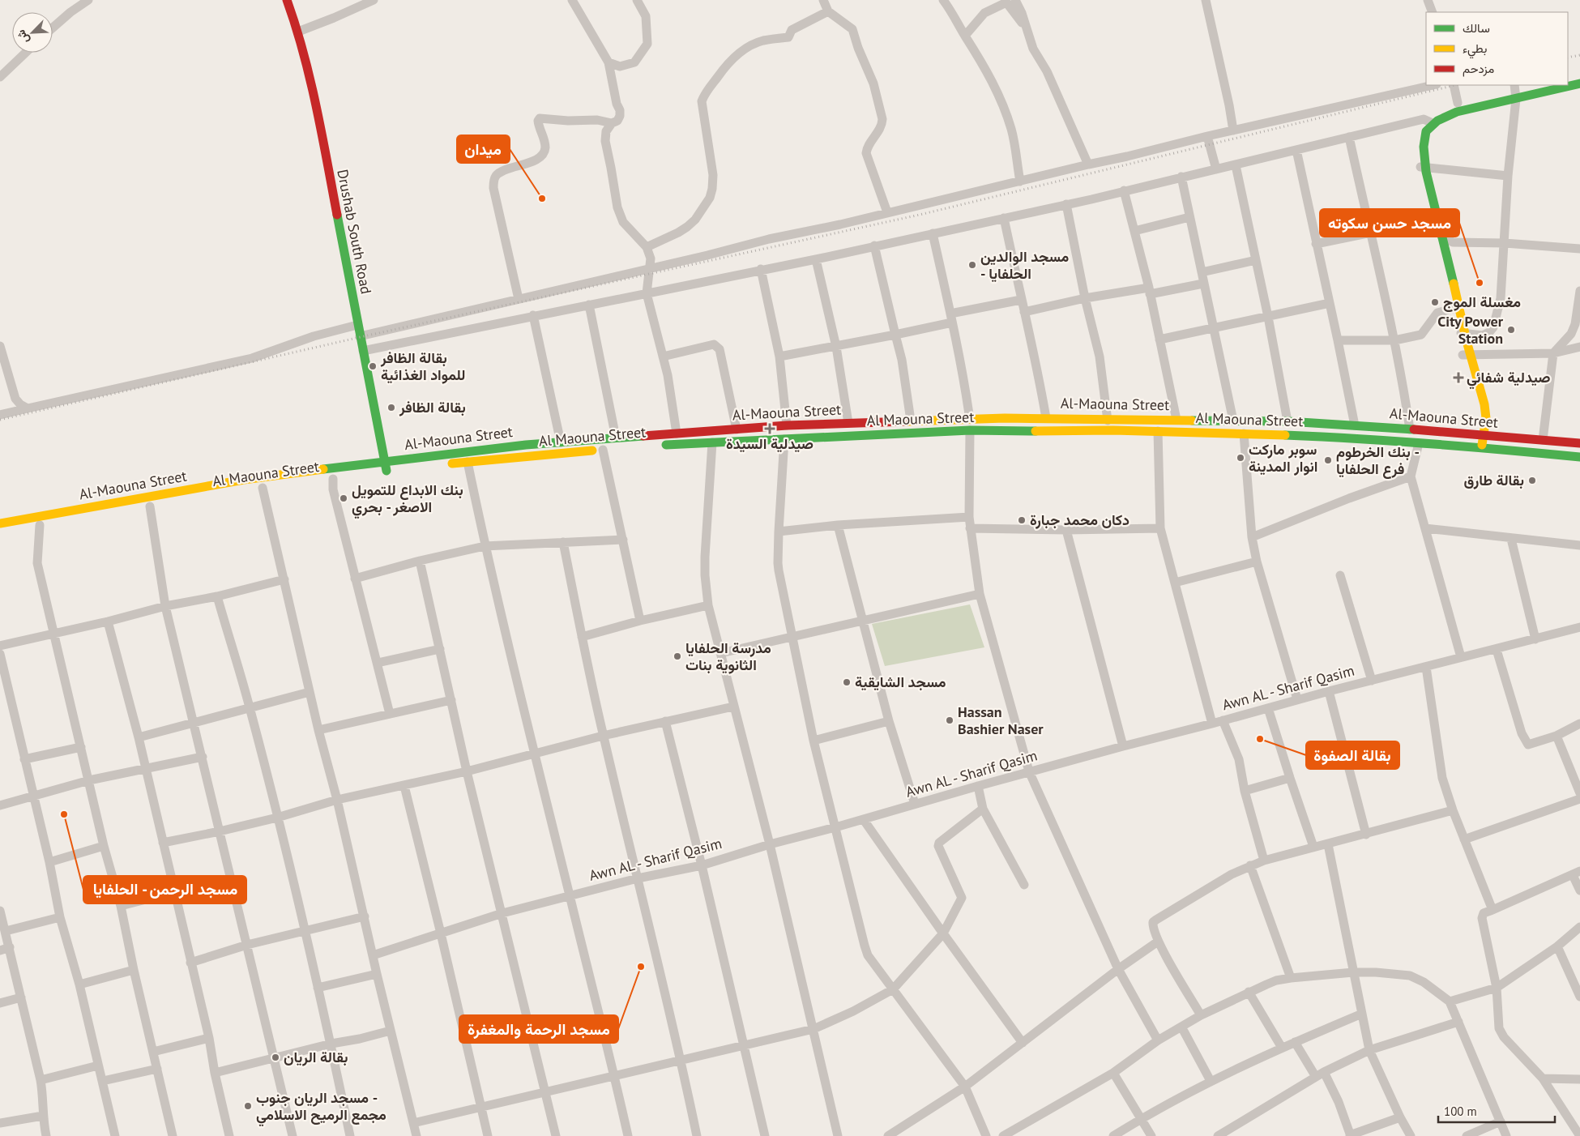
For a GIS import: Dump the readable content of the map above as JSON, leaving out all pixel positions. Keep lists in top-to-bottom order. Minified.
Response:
{"streets":{"main road":["Drushab South Road","Al-Maouna Street","Al Maouna Street"],"street":["Awn AL - Sharif Qasim"]},"crossings":[["Drushab South Road","Al-Maouna Street"]],"places":{"other":["ميدان","مسجد الوالدين - الحلفايا","مسجد حسن سكوته","مغسلة الموج","City Power Station","بقالة الظافر للمواد الغذائية","بقالة الظافر","سوبر ماركت انوار المدينة","بنك الخرطوم - فرع الحلفايا","بقالة طارق","بنك الابداع للتمويل الاصغر - بحري","دكان محمد جبارة","مدرسة الحلفايا الثانوية بنات","مسجد الشايقية","Hassan Bashier Naser","بقالة الصفوة","مسجد الرحمن - الحلفايا","مسجد الرحمة والمغفرة","بقالة الريان","مسجد الريان جنوب - مجمع الرميح الاسلامي"],"health":["صيدلية شفائي","صيدلية السيدة"]},"legend":["سالك","بطيء","مزدحم"],"scale_bar":"100 m","north":"bottom left"}
